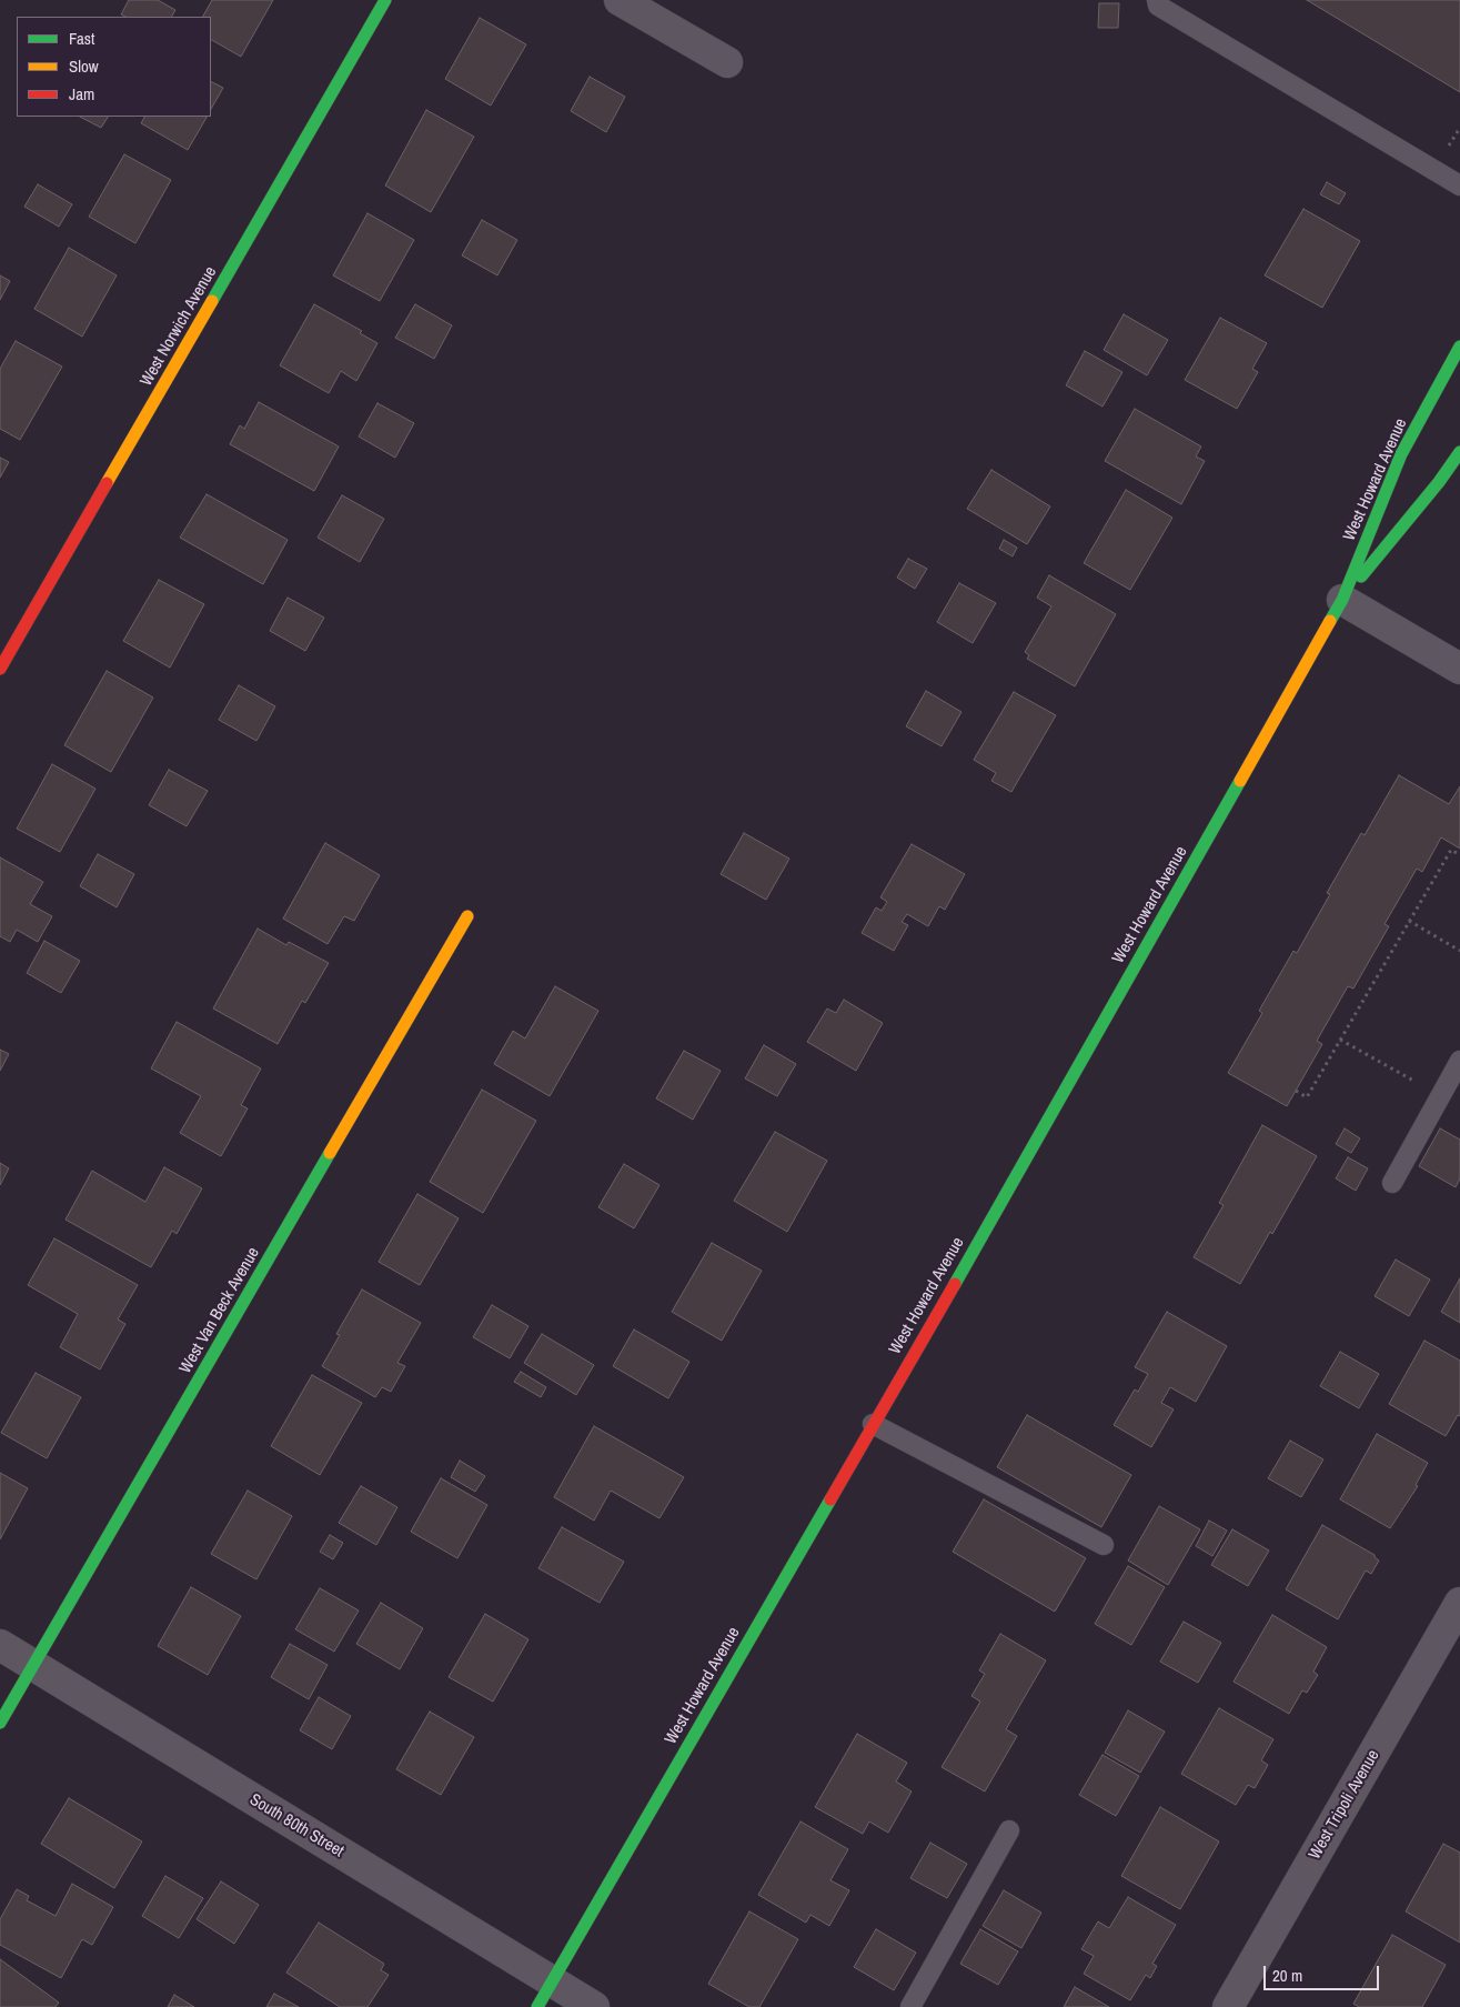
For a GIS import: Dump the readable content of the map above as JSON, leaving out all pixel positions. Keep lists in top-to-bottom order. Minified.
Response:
{"streets":{"street":["West Norwich Avenue","West Howard Avenue","West Van Beck Avenue","West Tripoli Avenue","South 80th Street"]},"crossings":[["West Howard Avenue","South 80th Street"],["West Van Beck Avenue","South 80th Street"]],"legend":["Fast","Slow","Jam"],"scale_bar":"20 m"}
